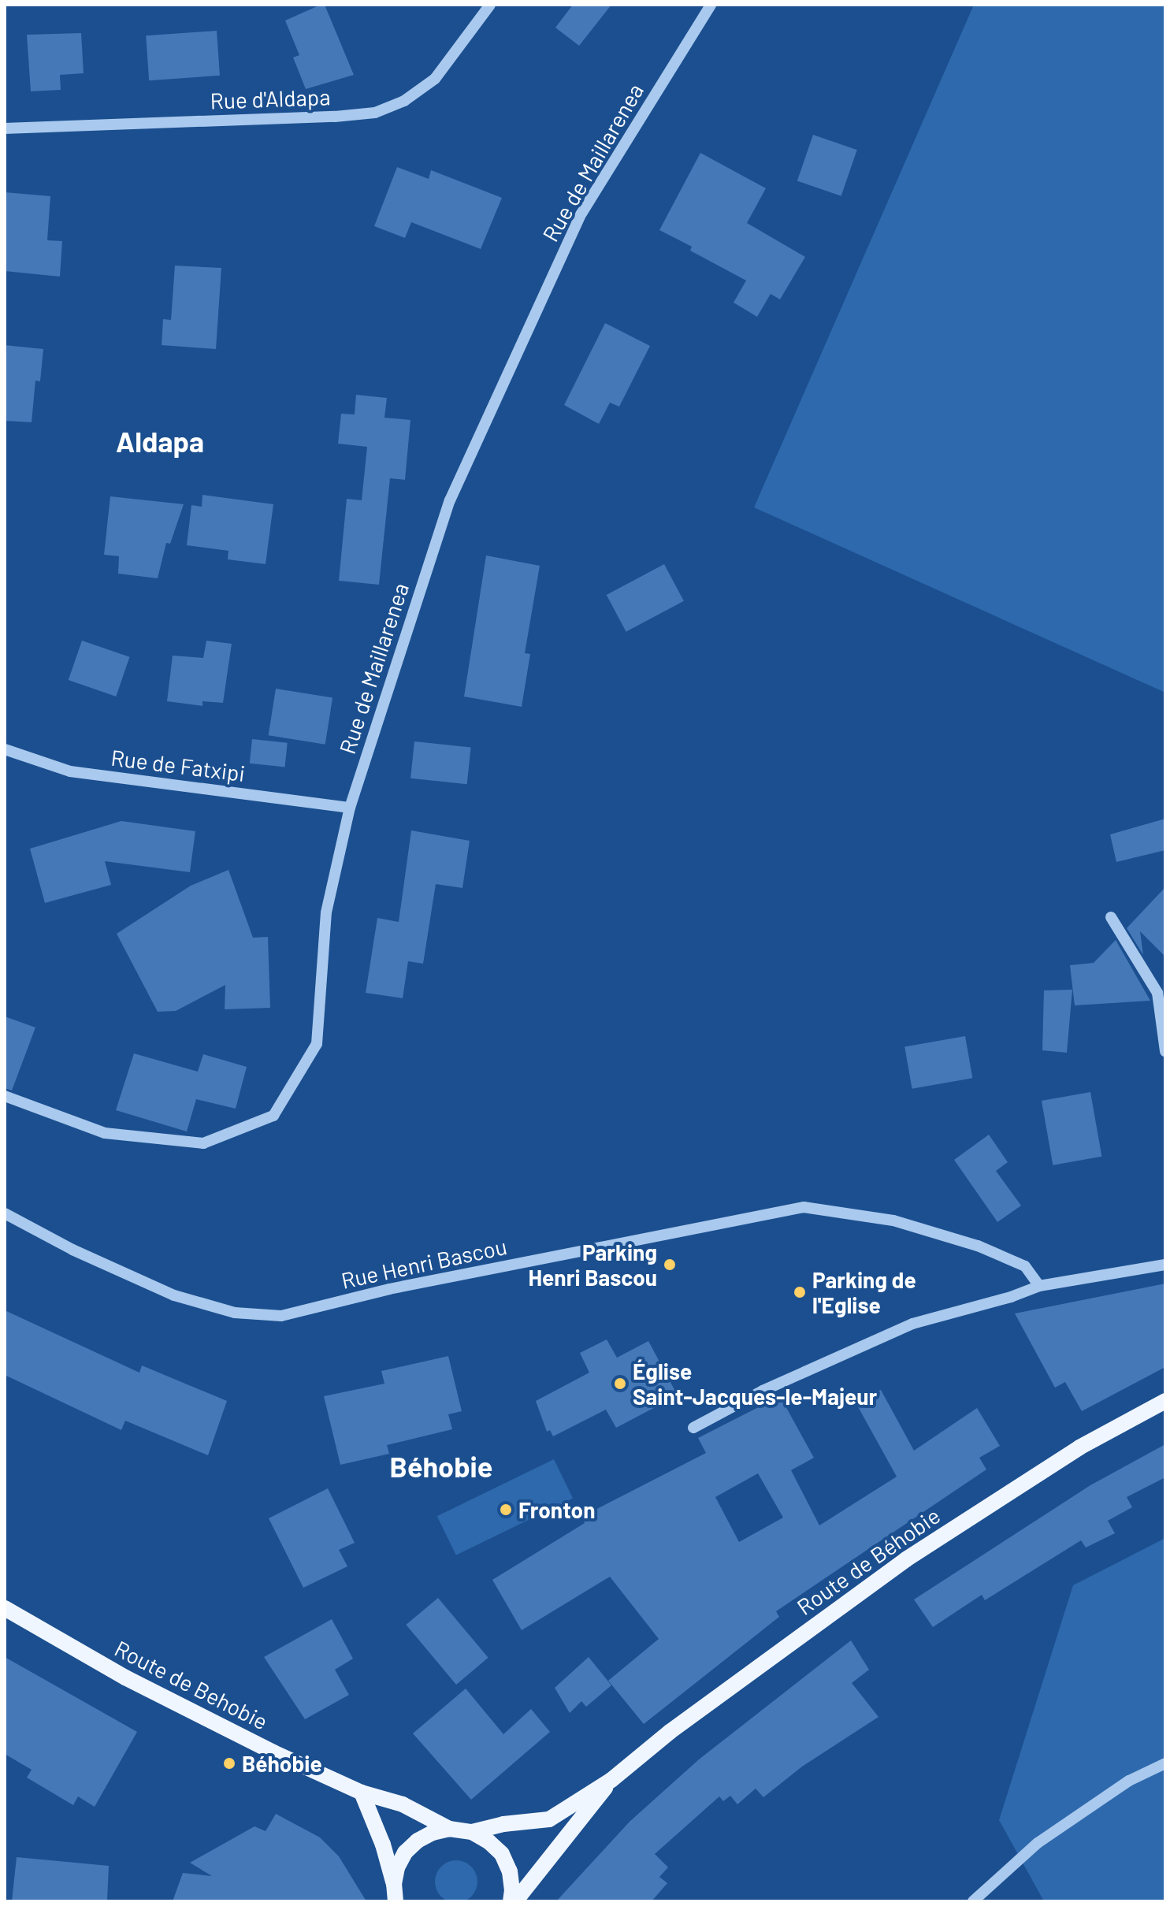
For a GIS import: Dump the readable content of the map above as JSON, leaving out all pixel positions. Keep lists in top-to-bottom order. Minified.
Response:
{"streets":{"main road":["Route de Béhobie","Route de Behobie"],"street":["Rue d'Aldapa","Rue de Maillarenea","Rue de Fatxipi","Rue Henri Bascou"]},"crossings":[["Rue de Maillarenea","Rue de Fatxipi"]],"districts":["Aldapa","Béhobie"],"places":["Parking Henri Bascou","Parking de l'Eglise","Église Saint-Jacques-le-Majeur","Fronton","Béhobie"]}
